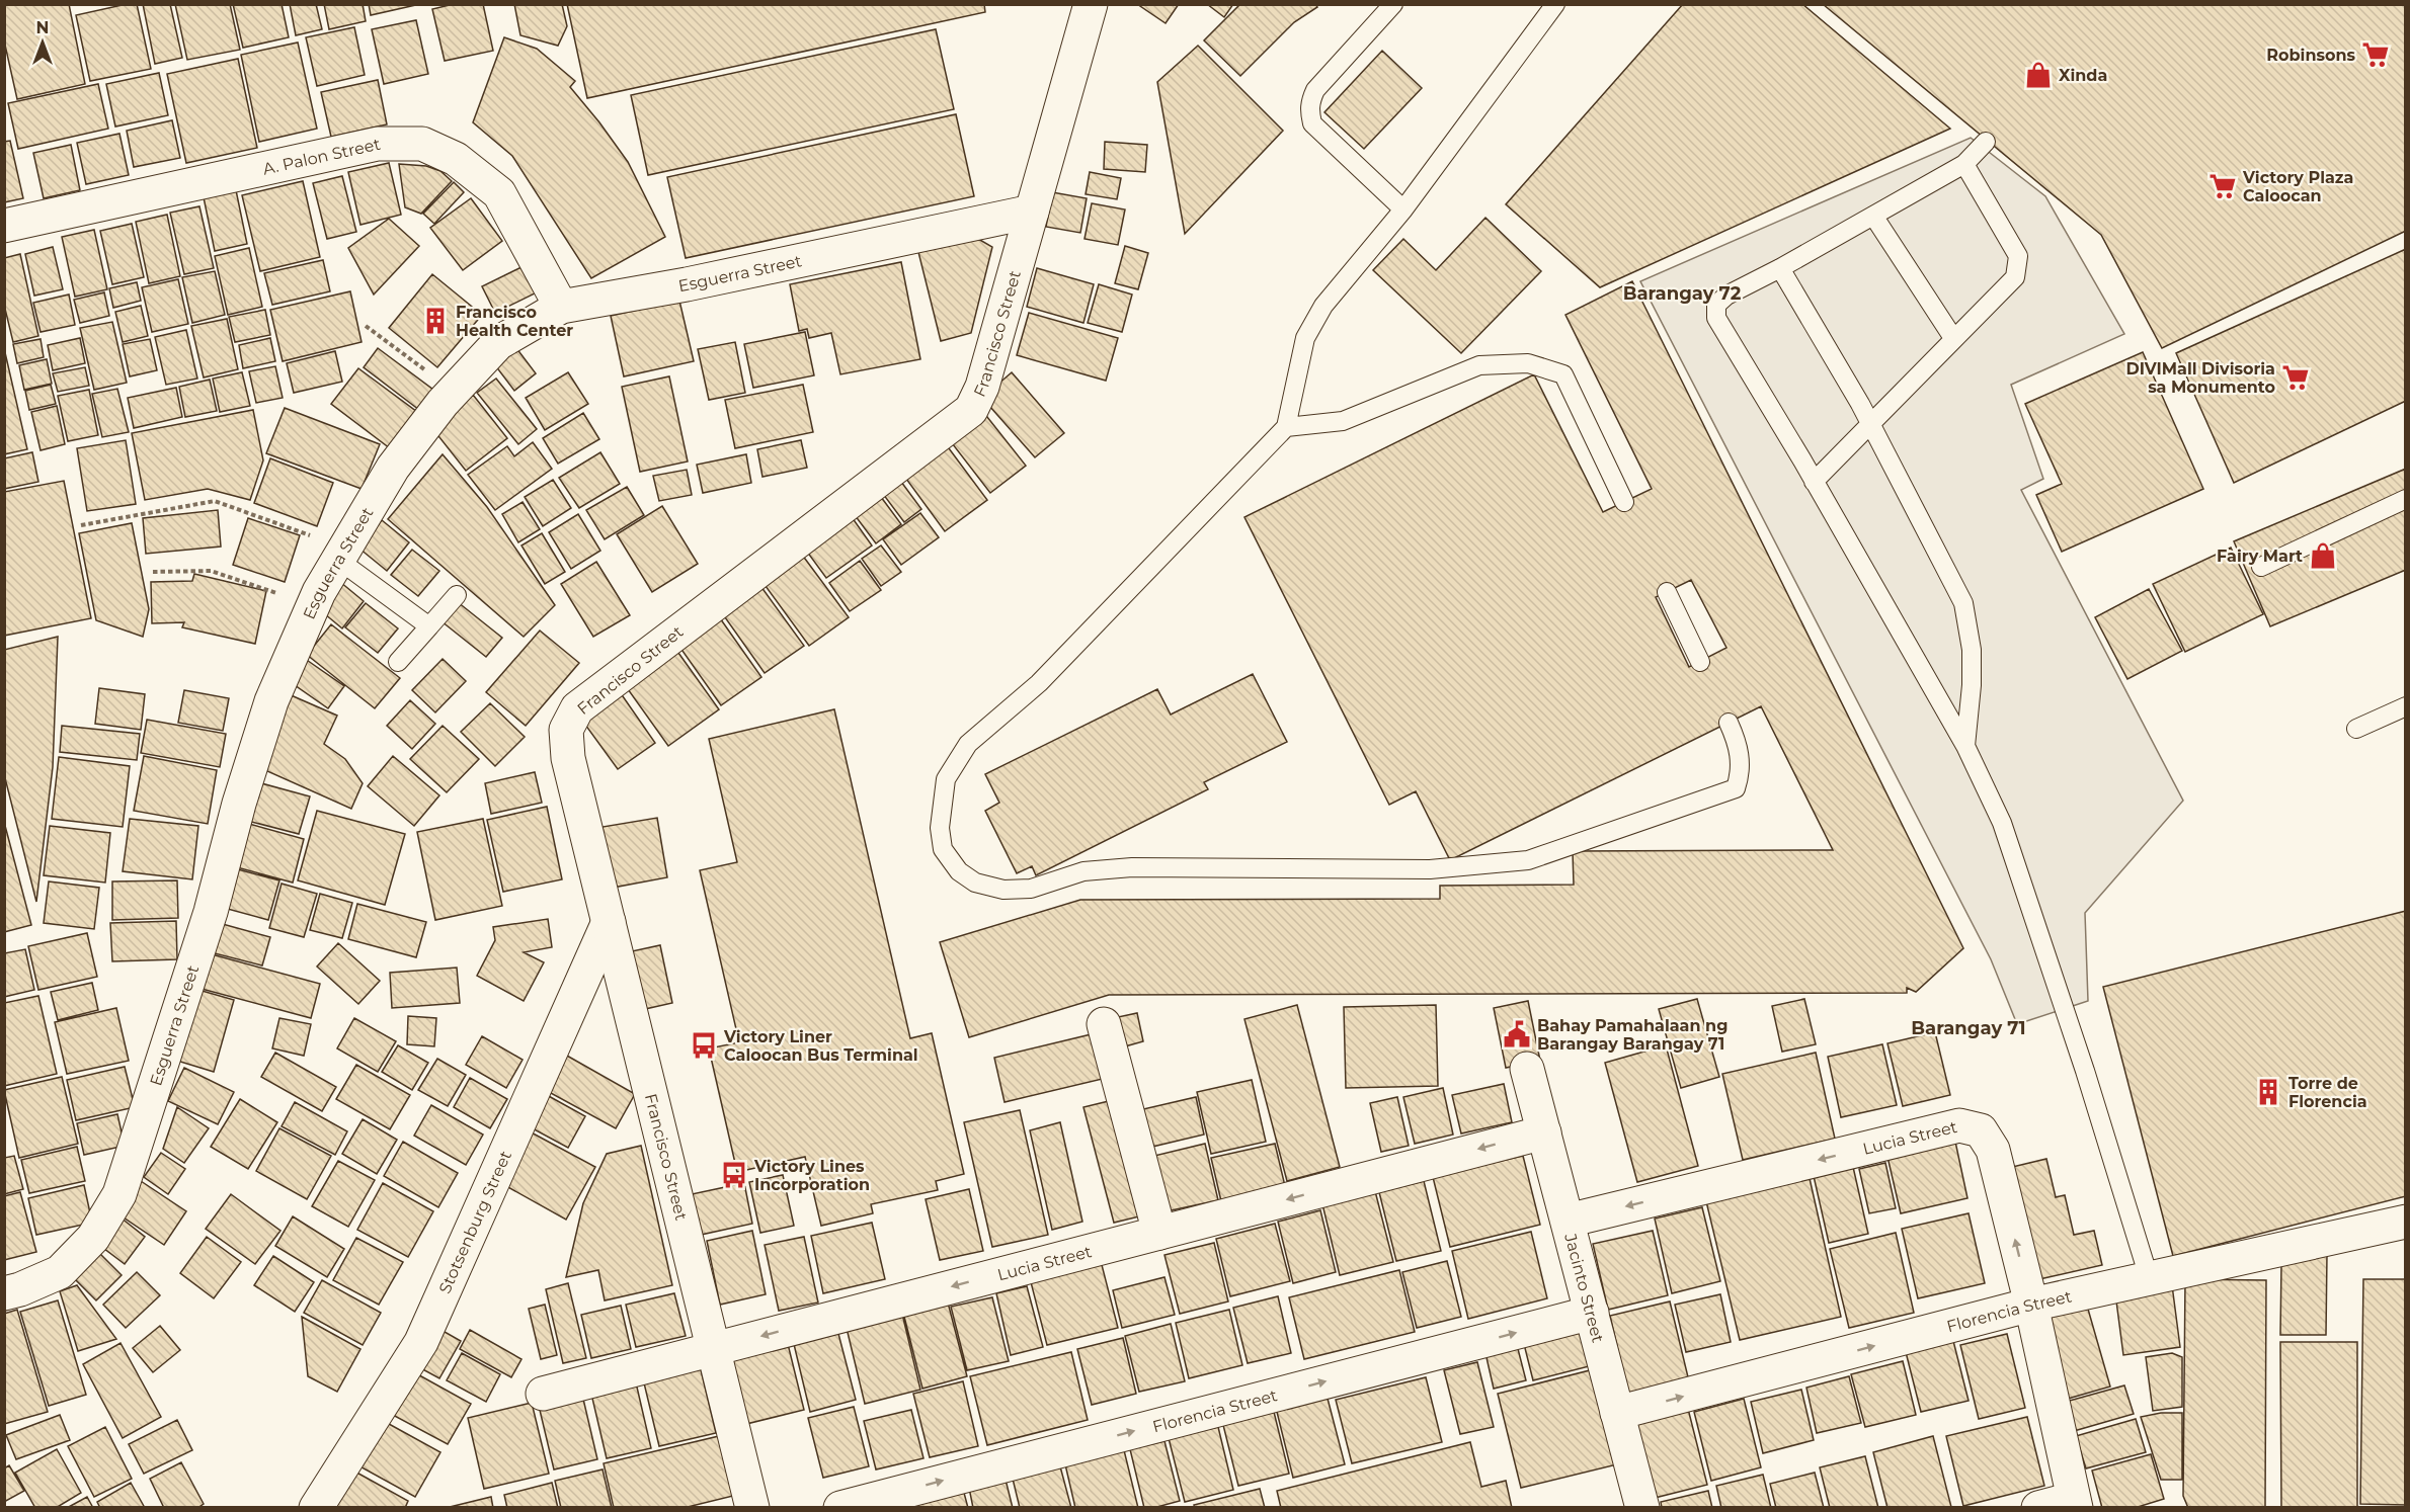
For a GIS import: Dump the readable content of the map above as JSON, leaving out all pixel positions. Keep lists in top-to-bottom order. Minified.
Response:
{"streets":{"street":["A. Palon Street","Esguerra Street","Francisco Street","Lucia Street","Stotsenburg Street","Jacinto Street","Florencia Street"]},"crossings":[["A. Palon Street","Esguerra Street"],["Esguerra Street","Francisco Street"],["Francisco Street","Lucia Street"],["Francisco Street","Stotsenburg Street"],["Lucia Street","Jacinto Street"],["Lucia Street","Florencia Street"],["Jacinto Street","Florencia Street"]],"one_way":["Lucia Street","Florencia Street"],"districts":["Barangay 72","Barangay 71"],"places":{"supermarket":["Robinsons","Victory Plaza Caloocan","DIVIMall Divisoria sa Monumento"],"shop":["Xinda","Fairy Mart"],"building":["Francisco Health Center","Torre de Florencia"],"public building":["Bahay Pamahalaan ng Barangay Barangay 71"],"bus stop":["Victory Liner Caloocan Bus Terminal","Victory Lines Incorporation"]},"north":"top"}
